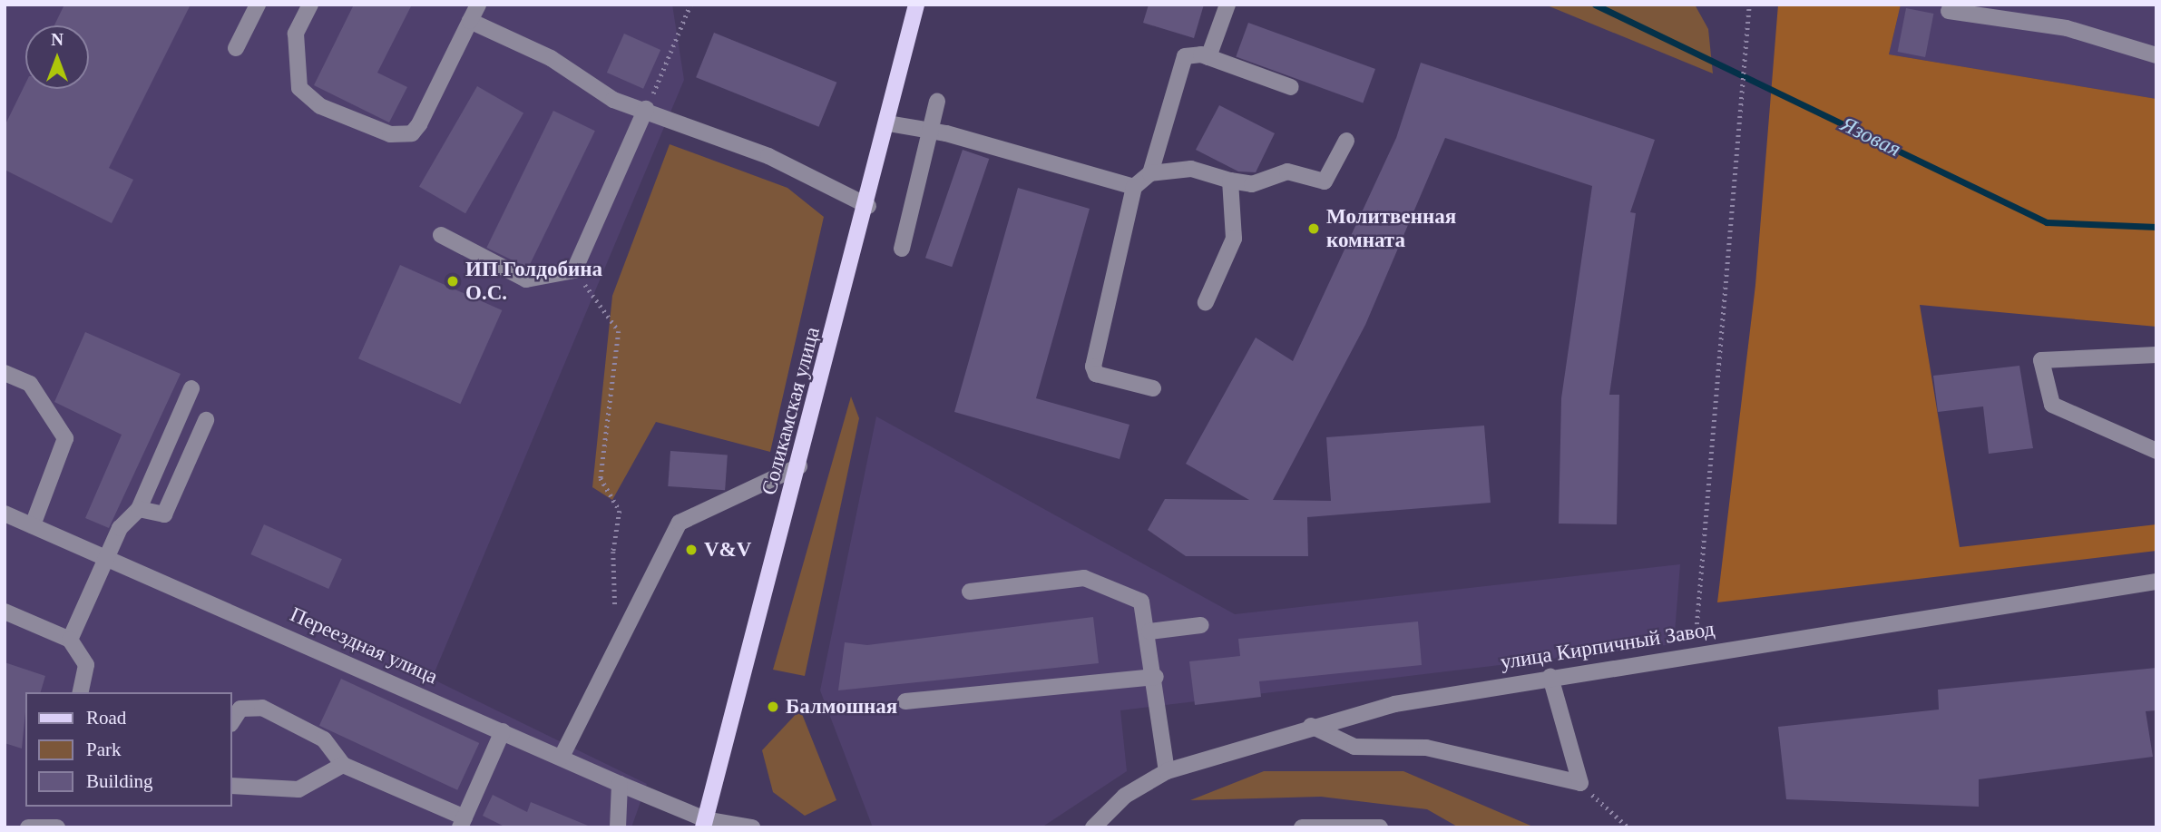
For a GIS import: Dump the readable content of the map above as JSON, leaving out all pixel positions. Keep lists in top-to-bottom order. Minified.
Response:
{"streets":{"main road":["Соликамская улица"],"street":["Переездная улица","улица Кирпичный Завод"]},"crossings":[["Соликамская улица","Переездная улица"]],"water":["Язовая"],"places":["Молитвенная комната","ИП Голдобина О.С.","V&V","Балмошная"],"legend":["Road","Park","Building"],"north":"top"}
